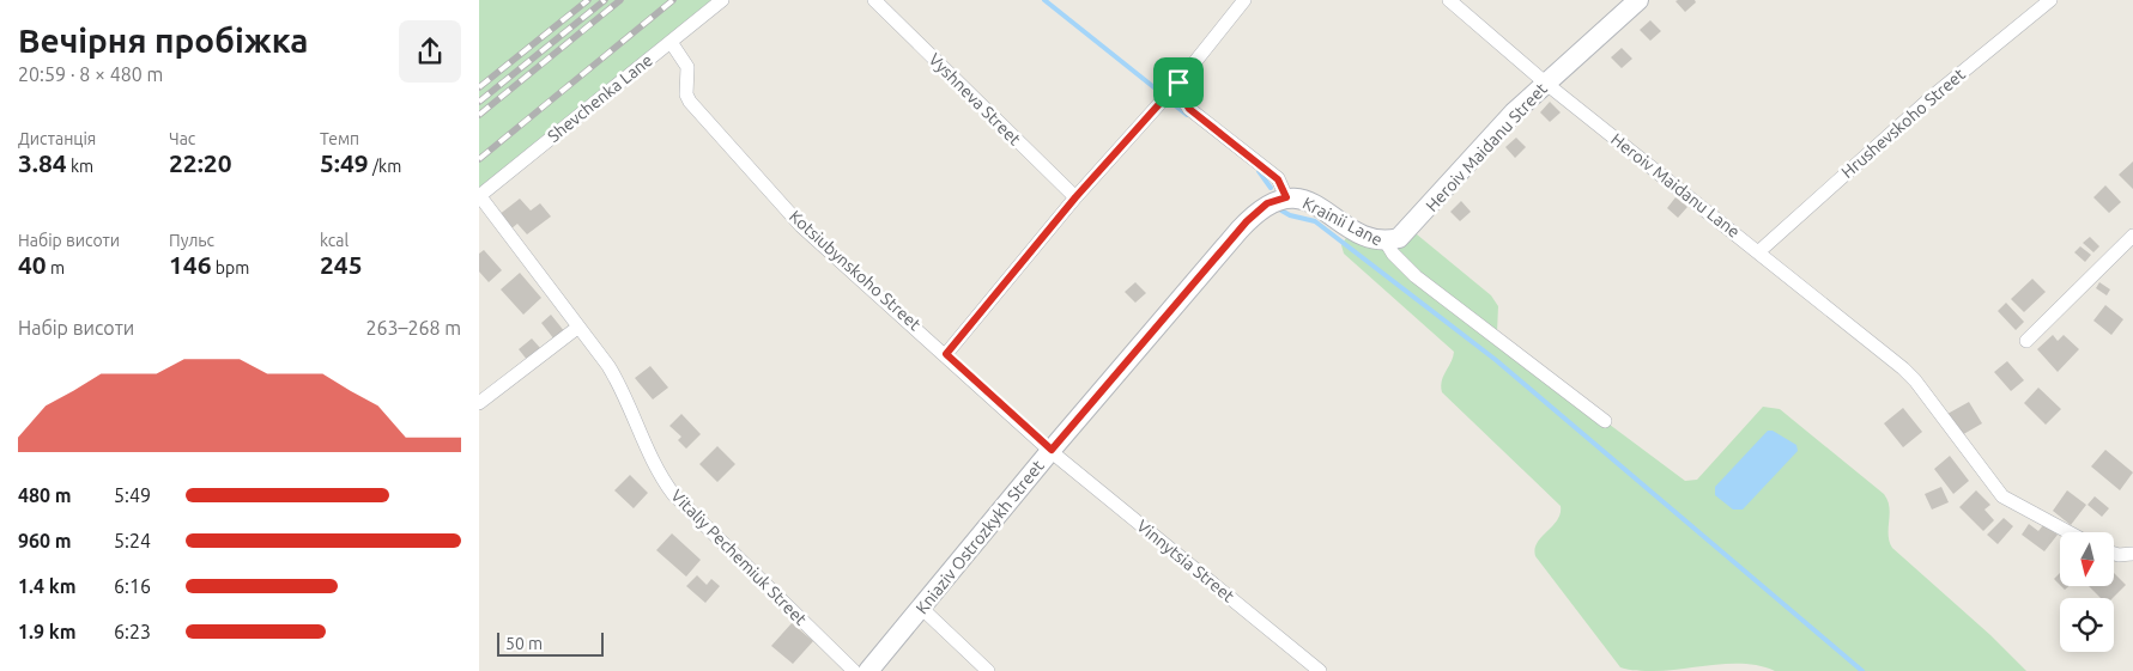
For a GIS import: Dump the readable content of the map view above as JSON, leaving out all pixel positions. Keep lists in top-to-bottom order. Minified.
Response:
{"streets":{"street":["Shevchenka Lane","Vyshneva Street","Hrushevskoho Street","Heroiv Maidanu Street","Heroiv Maidanu Lane","Krainii Lane","Kotsiubynskoho Street","Kniaziv Ostrozkykh Street","Vitaliy Pechemiuk Street","Vinnytsia Street"]},"crossings":[["Shevchenka Lane","Kotsiubynskoho Street"],["Shevchenka Lane","Vitaliy Pechemiuk Street"],["Hrushevskoho Street","Heroiv Maidanu Lane"],["Heroiv Maidanu Street","Heroiv Maidanu Lane"],["Heroiv Maidanu Street","Krainii Lane"],["Krainii Lane","Kniaziv Ostrozkykh Street"],["Kotsiubynskoho Street","Kniaziv Ostrozkykh Street"],["Kotsiubynskoho Street","Vinnytsia Street"],["Kniaziv Ostrozkykh Street","Vinnytsia Street"]],"scale_bar":"50 m","north":"bottom","page":{"heading":["Вечірня пробіжка","20:59 · 8 × 480 m"],"stats":[["Дистанція","3.84 km"],["Час","22:20"],["Темп","5:49 /km"],["Набір висоти","40 m"],["Пульс","146 bpm"],["kcal","245"]],"chart":["Набір висоти","263–268 m"],"list":[{"name":"480 m","note":"5:49"},{"name":"960 m","note":"5:24"},{"name":"1.4 km","note":"6:16"},{"name":"1.9 km","note":"6:23"}],"scale":"50 m"}}
